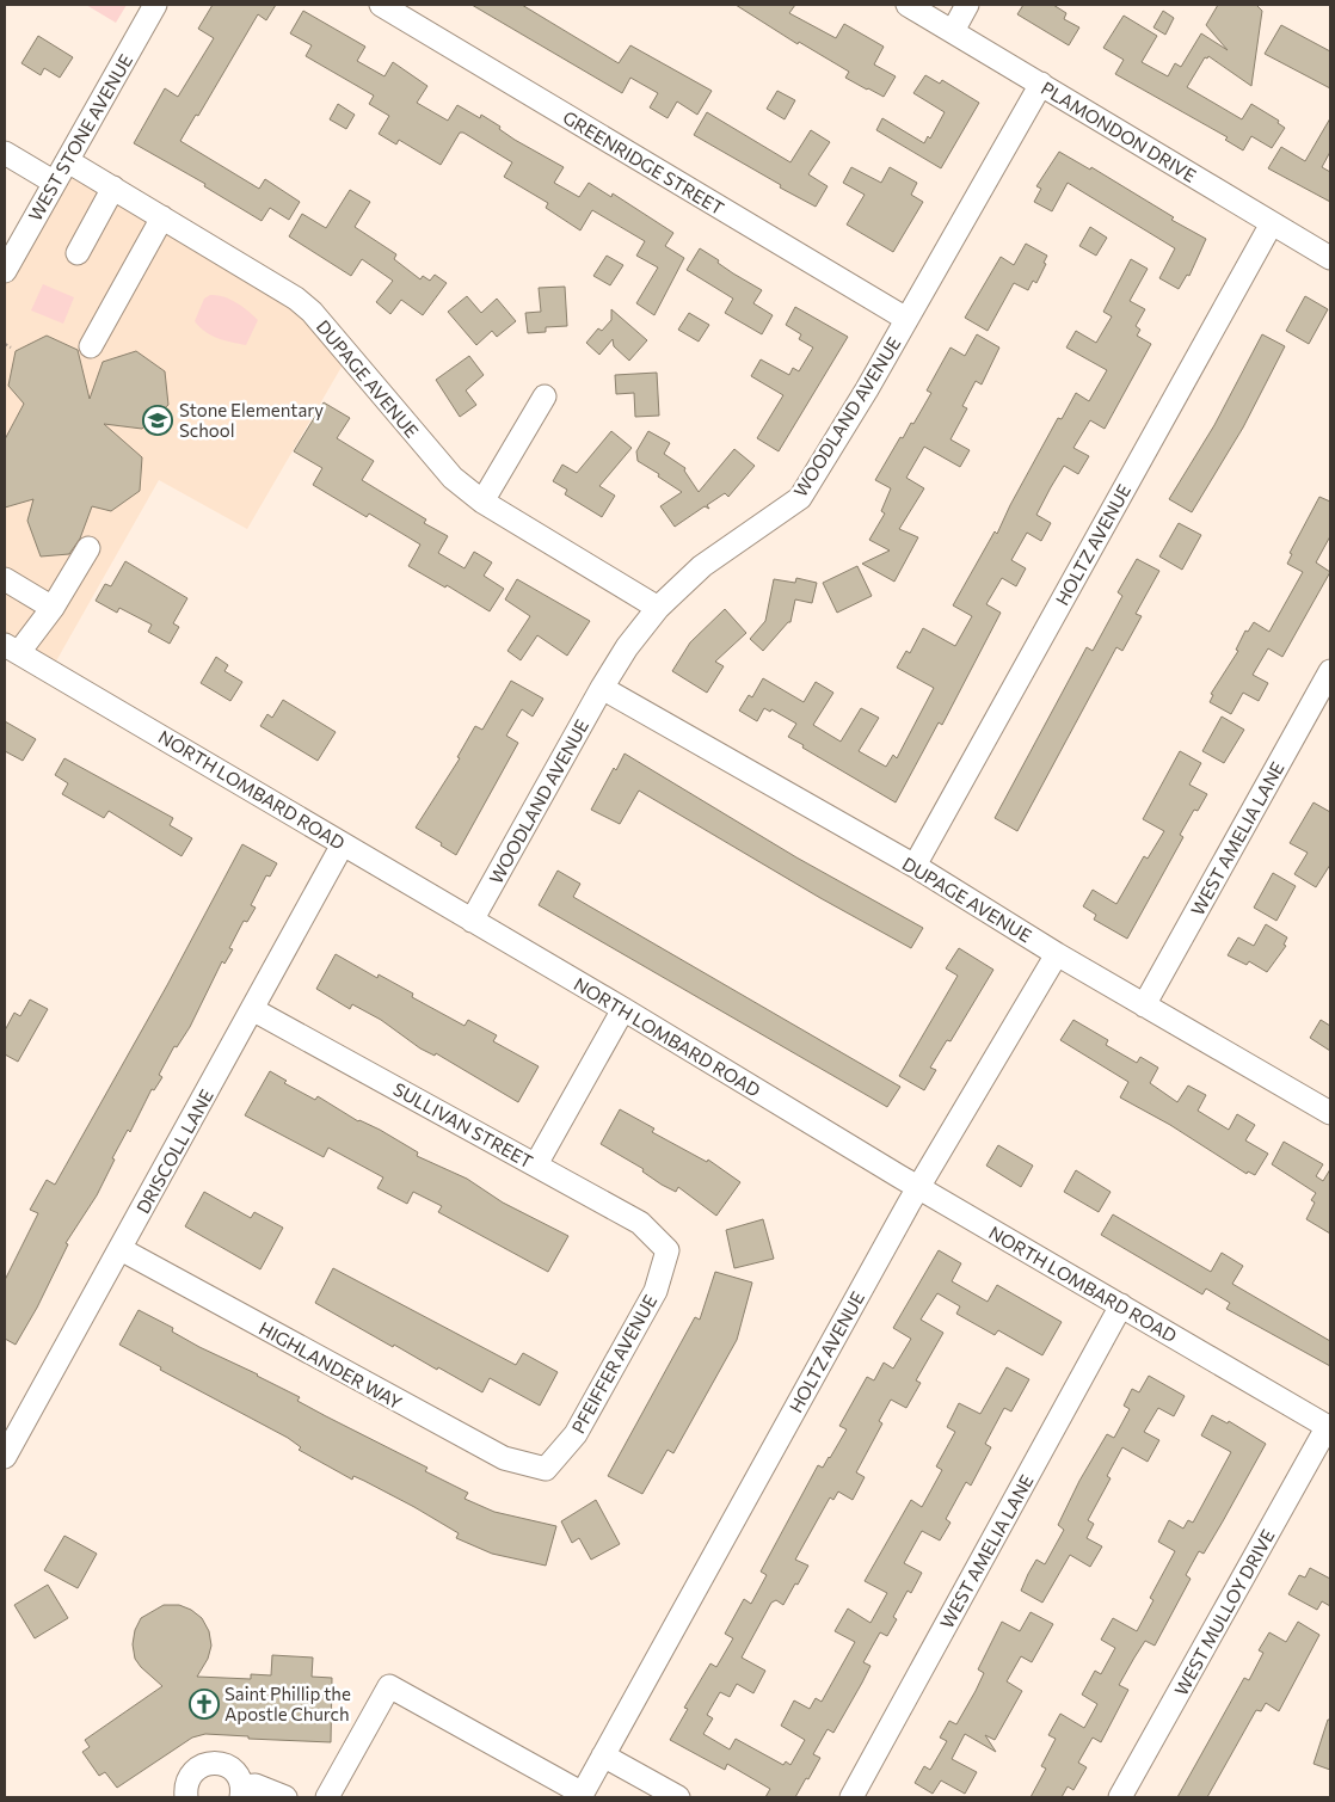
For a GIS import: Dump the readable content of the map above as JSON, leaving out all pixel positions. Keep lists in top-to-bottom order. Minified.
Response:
{"streets":{"street":["PLAMONDON DRIVE","WEST STONE AVENUE","GREENRIDGE STREET","DUPAGE AVENUE","WOODLAND AVENUE","HOLTZ AVENUE","NORTH LOMBARD ROAD","WEST AMELIA LANE","SULLIVAN STREET","DRISCOLL LANE","PFEIFFER AVENUE","HIGHLANDER WAY","WEST MULLOY DRIVE"]},"crossings":[["PLAMONDON DRIVE","WOODLAND AVENUE"],["PLAMONDON DRIVE","HOLTZ AVENUE"],["WEST STONE AVENUE","DUPAGE AVENUE"],["GREENRIDGE STREET","WOODLAND AVENUE"],["DUPAGE AVENUE","WOODLAND AVENUE"],["DUPAGE AVENUE","HOLTZ AVENUE"],["DUPAGE AVENUE","WEST AMELIA LANE"],["WOODLAND AVENUE","NORTH LOMBARD ROAD"],["HOLTZ AVENUE","NORTH LOMBARD ROAD"],["NORTH LOMBARD ROAD","WEST AMELIA LANE"],["NORTH LOMBARD ROAD","DRISCOLL LANE"],["NORTH LOMBARD ROAD","WEST MULLOY DRIVE"],["SULLIVAN STREET","DRISCOLL LANE"],["SULLIVAN STREET","PFEIFFER AVENUE"],["DRISCOLL LANE","HIGHLANDER WAY"],["PFEIFFER AVENUE","HIGHLANDER WAY"]],"places":{"school or university":["Stone Elementary School"],"church":["Saint Phillip the Apostle Church"]}}
